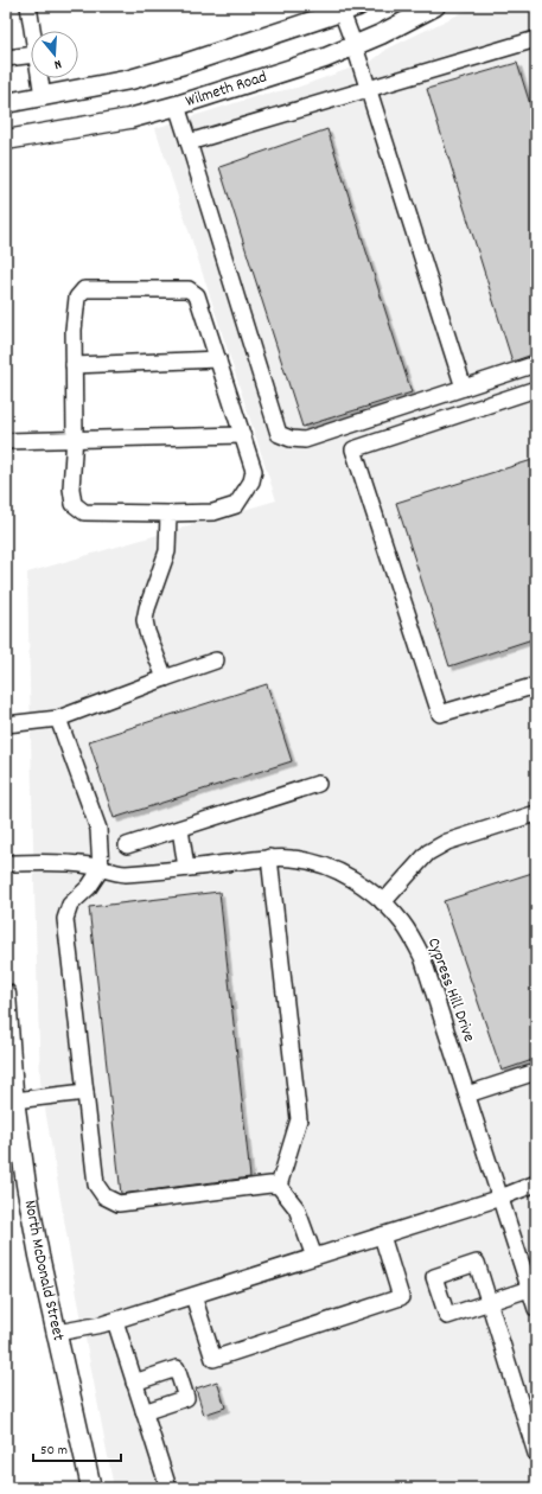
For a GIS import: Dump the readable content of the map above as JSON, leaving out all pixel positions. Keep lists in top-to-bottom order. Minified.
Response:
{"streets":{"main road":["Wilmeth Road","North McDonald Street"],"street":["Cypress Hill Drive"]},"scale_bar":"50 m","north":"bottom"}
